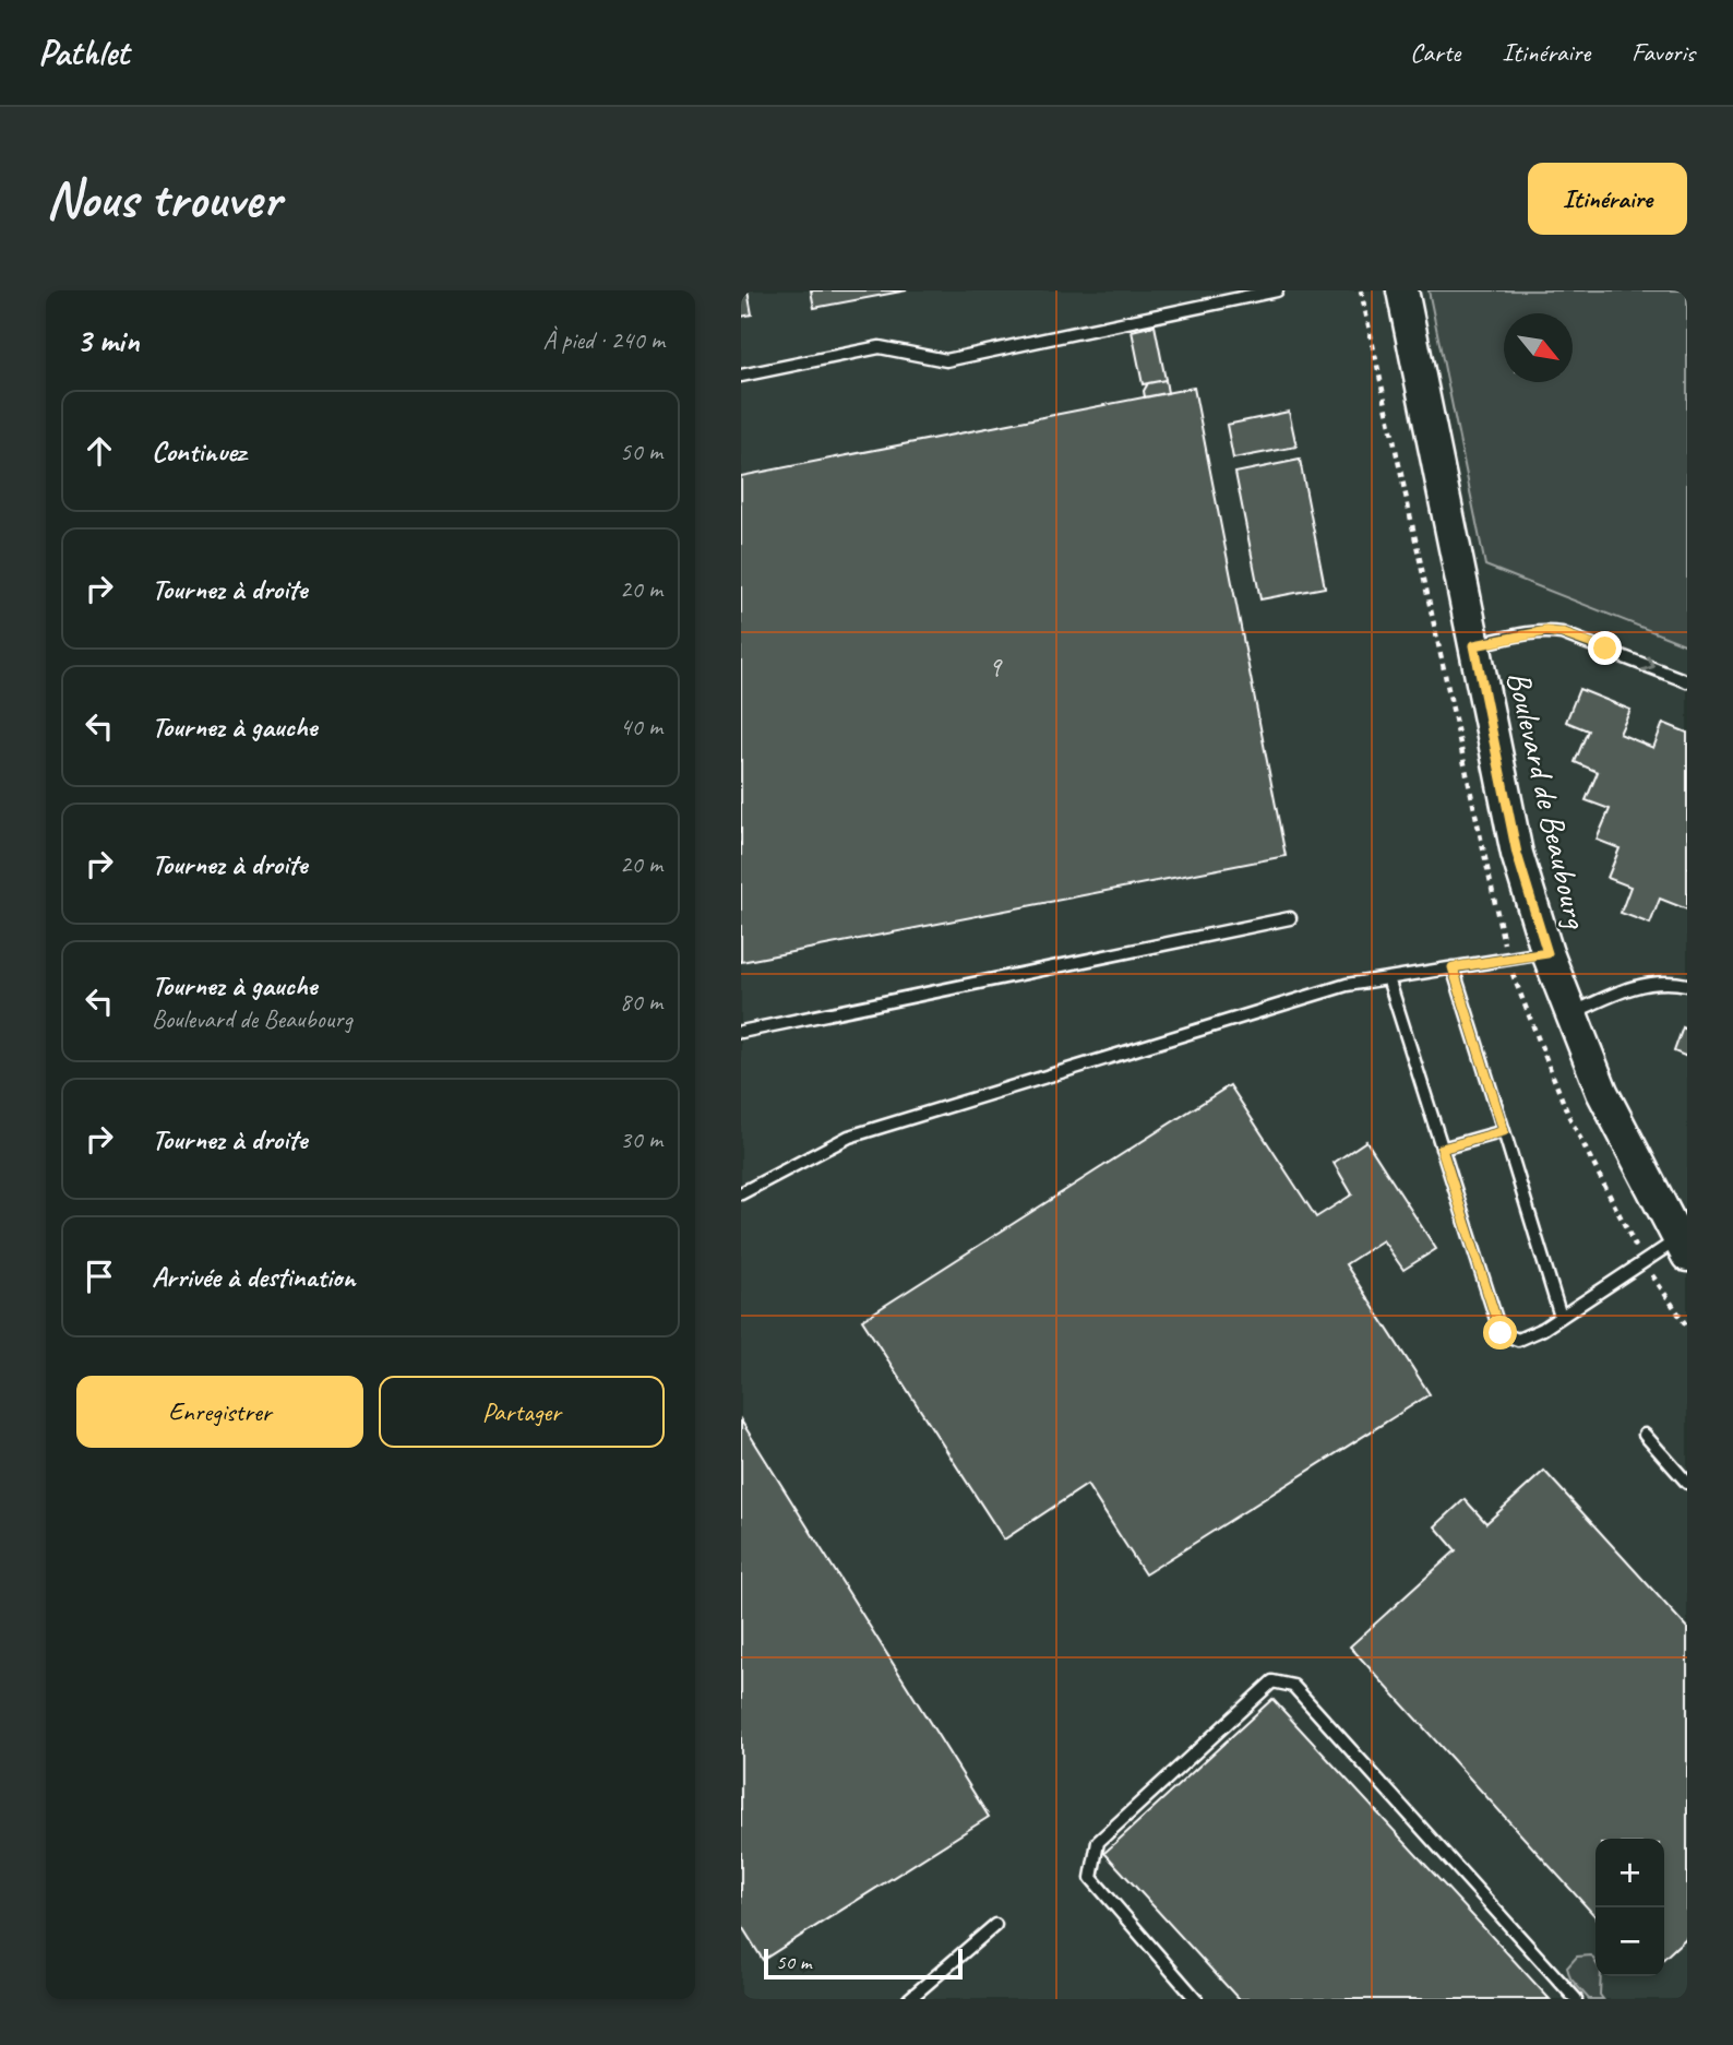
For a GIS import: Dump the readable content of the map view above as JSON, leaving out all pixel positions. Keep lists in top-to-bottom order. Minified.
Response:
{"streets":{"main road":["Boulevard de Beaubourg"]},"house_numbers":["9"],"scale_bar":"50 m","north":"bottom right","page":{"header":"Pathlet","nav":["Carte","Itinéraire","Favoris"],"buttons":["Itinéraire",["Enregistrer","Partager"]],"title":"Nous trouver","heading":["3 min","À pied · 240 m"],"list":[["Continuez","50 m"],["Tournez à droite","20 m"],["Tournez à gauche","40 m"],["Tournez à droite","20 m"],["Tournez à gauche","Boulevard de Beaubourg","80 m"],["Tournez à droite","30 m"],"Arrivée à destination"],"map_buttons":["+","−"],"scale":"50 m"}}
